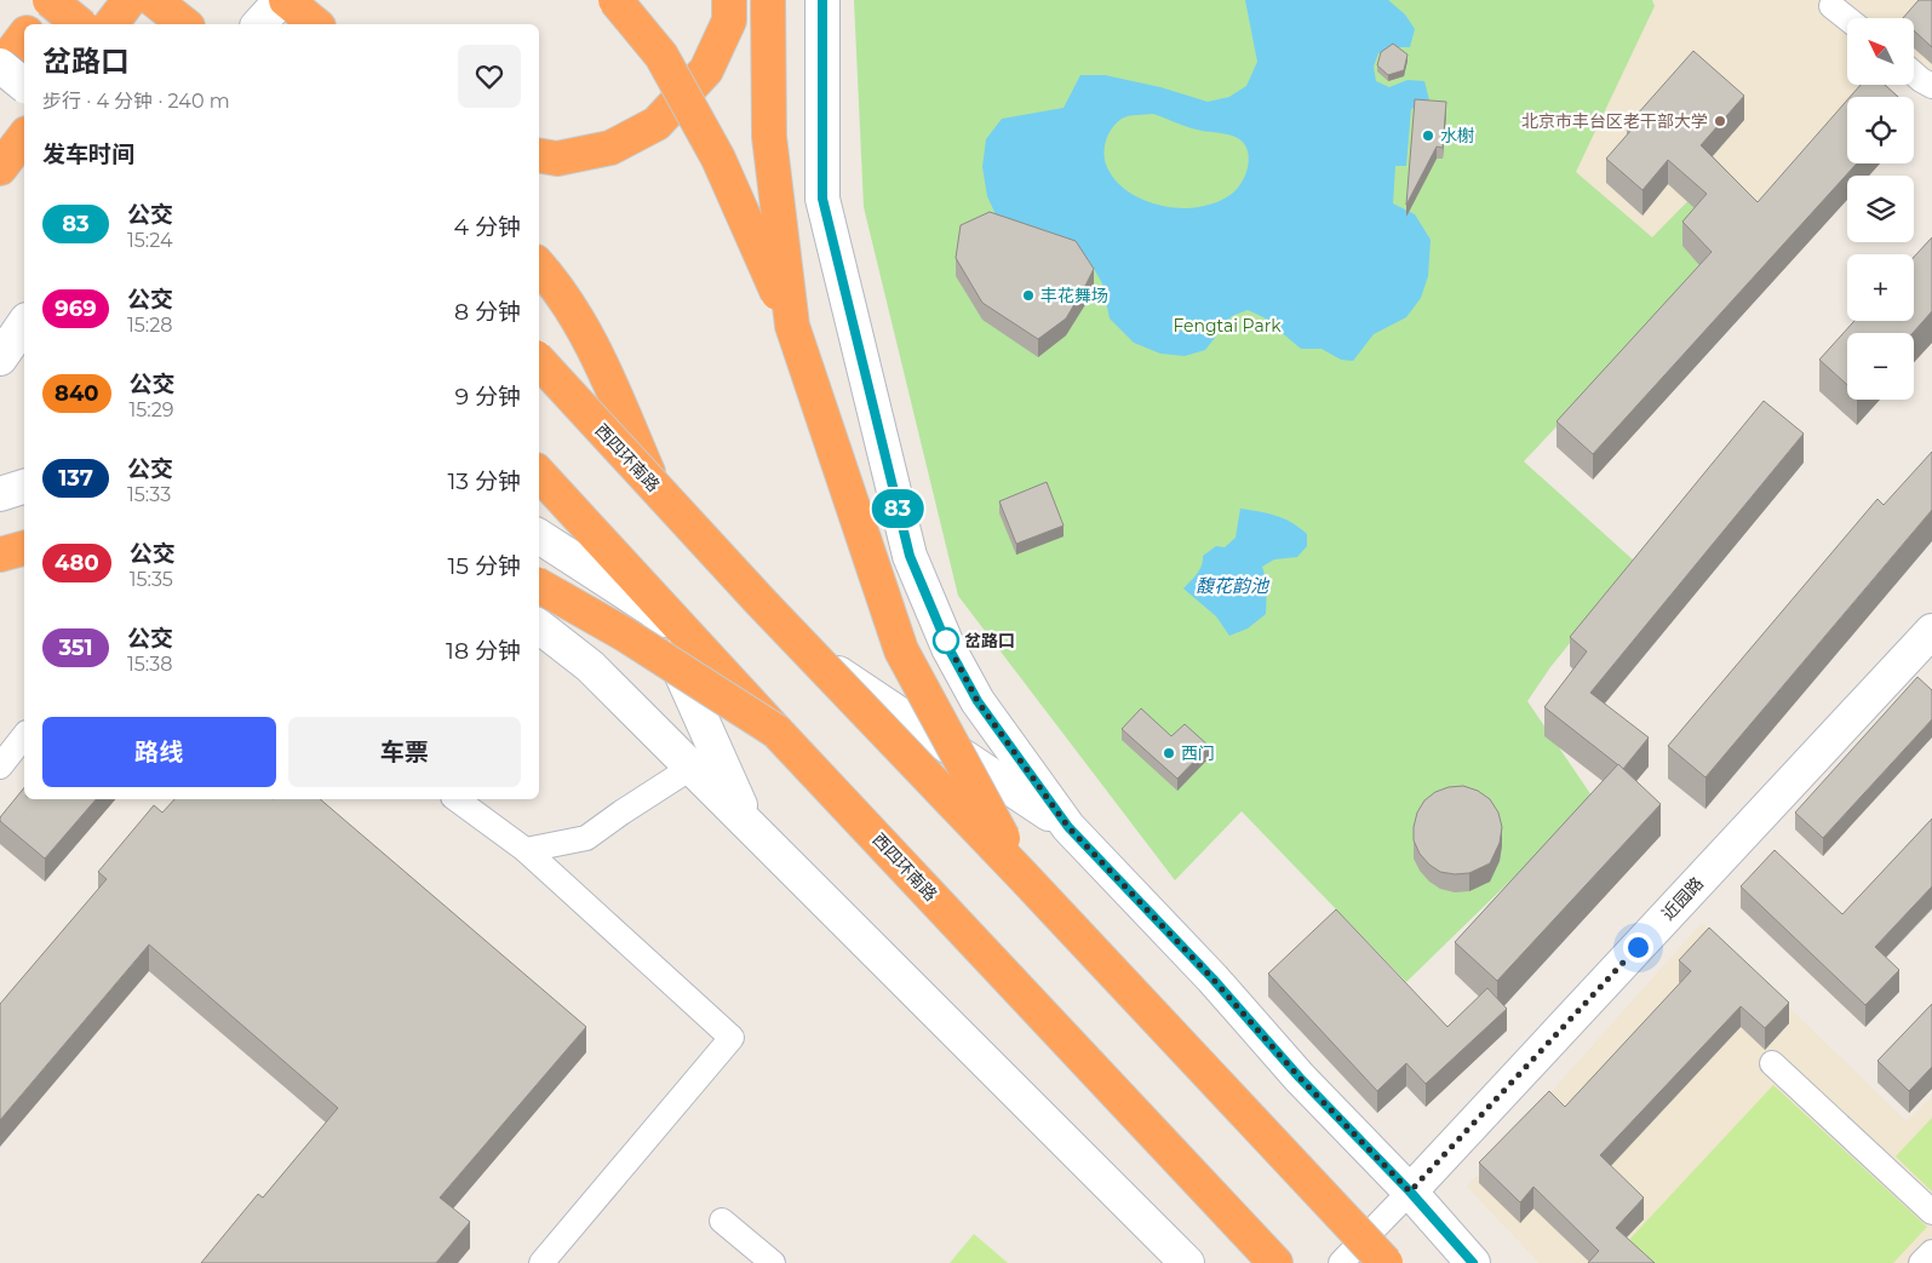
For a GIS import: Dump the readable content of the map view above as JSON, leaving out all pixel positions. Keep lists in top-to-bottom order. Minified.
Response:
{"streets":{"highway":["西四环南路"],"street":["近园路"]},"water":["馥花韵池"],"parks":["Fengtai Park"],"places":["北京市丰台区老干部大学","水榭","丰花舞场","岔路口","西门"],"lines":["bus line 83"],"north":"top left","page":{"on_map":"83","map_buttons":["+","−"],"heading":[["岔路口","步行 · 4 分钟 · 240 m"],"发车时间"],"list":[{"mark":"83","name":"公交","note":"15:24","value":"4 分钟"},{"mark":"969","name":"公交","note":"15:28","value":"8 分钟"},{"mark":"840","name":"公交","note":"15:29","value":"9 分钟"},{"mark":"137","name":"公交","note":"15:33","value":"13 分钟"},{"mark":"480","name":"公交","note":"15:35","value":"15 分钟"},{"mark":"351","name":"公交","note":"15:38","value":"18 分钟"}],"buttons":["路线","车票"]}}
